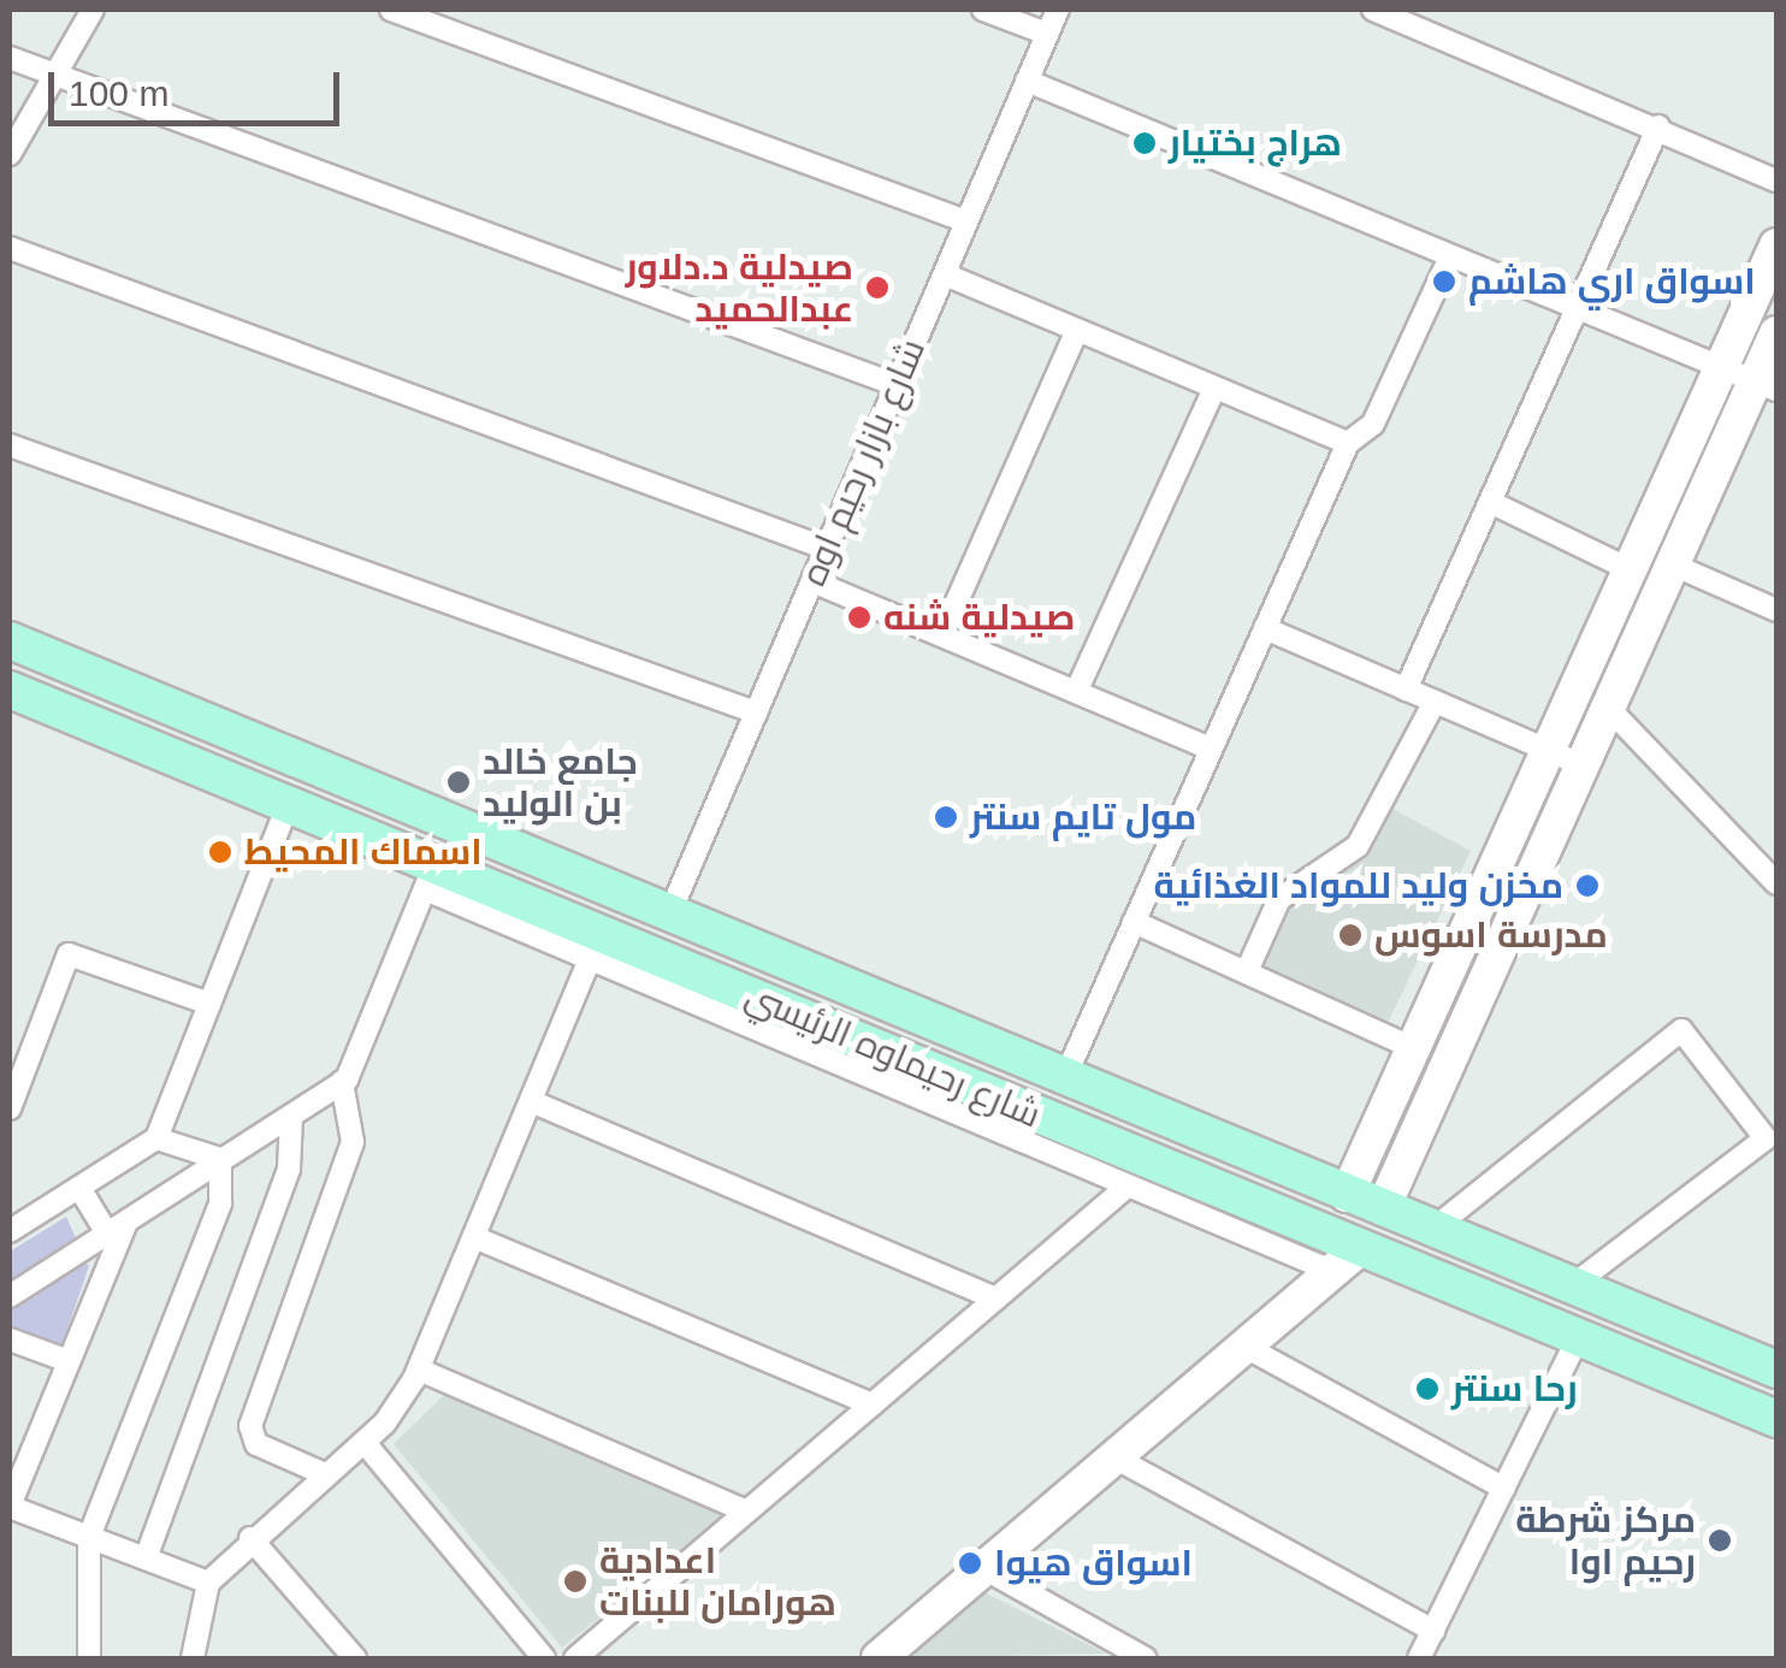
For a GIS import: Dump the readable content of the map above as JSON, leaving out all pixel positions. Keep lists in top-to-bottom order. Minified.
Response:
{"streets":{"main road":["شارع رحيماوه الرئيسي"],"street":["شارع بازار رحيم اوه"]},"crossings":[["شارع بازار رحيم اوه","شارع رحيماوه الرئيسي"]],"places":["هراج بختيار","اسواق اري هاشم","صيدلية د.دلاور عبدالحميد","صيدلية شنه","جامع خالد بن الوليد","مول تايم سنتر","اسماك المحيط","مخزن وليد للمواد الغذائية","مدرسة اسوس","رحا سنتر","مركز شرطة رحيم اوا","اسواق هيوا","اعدادية هورامان للبنات"],"scale_bar":"100 m"}
